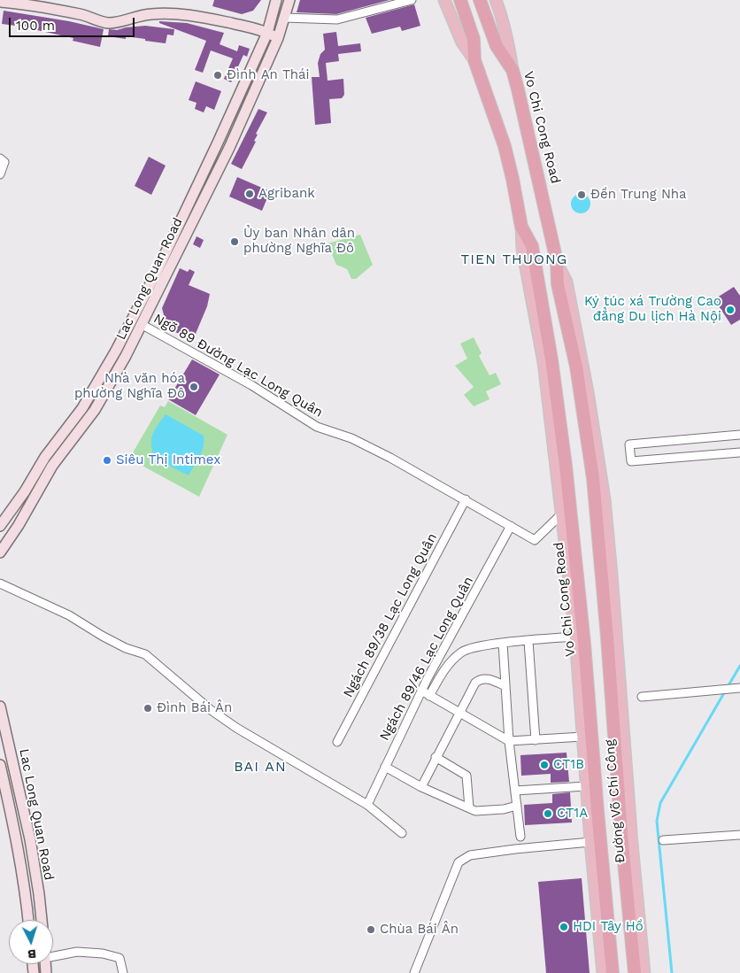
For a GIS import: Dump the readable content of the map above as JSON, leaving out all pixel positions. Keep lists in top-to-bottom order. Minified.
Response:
{"streets":{"highway":["Vo Chi Cong Road"],"main road":["Lac Long Quan Road","Đường Võ Chí Công"],"street":["Ngõ 89 Đường Lạc Long Quân","Ngách 89/38 Lạc Long Quân","Ngách 89/46 Lạc Long Quân"]},"crossings":[["Vo Chi Cong Road","Ngõ 89 Đường Lạc Long Quân"],["Vo Chi Cong Road","Đường Võ Chí Công"],["Lac Long Quan Road","Ngõ 89 Đường Lạc Long Quân"],["Ngõ 89 Đường Lạc Long Quân","Ngách 89/38 Lạc Long Quân"],["Ngõ 89 Đường Lạc Long Quân","Ngách 89/46 Lạc Long Quân"]],"districts":["TIEN THUONG","BAI AN"],"places":["Đình An Thái","Agribank","Đền Trung Nha","Ủy ban Nhân dân phường Nghĩa Đô","Ký túc xá Trường Cao đẳng Du lịch Hà Nội","Nhà văn hóa phường Nghĩa Đô","Siêu Thị Intimex","Đình Bái Ân","CT1B","CT1A","HDI Tây Hồ","Chùa Bái Ân"],"scale_bar":"100 m","north":"bottom"}
